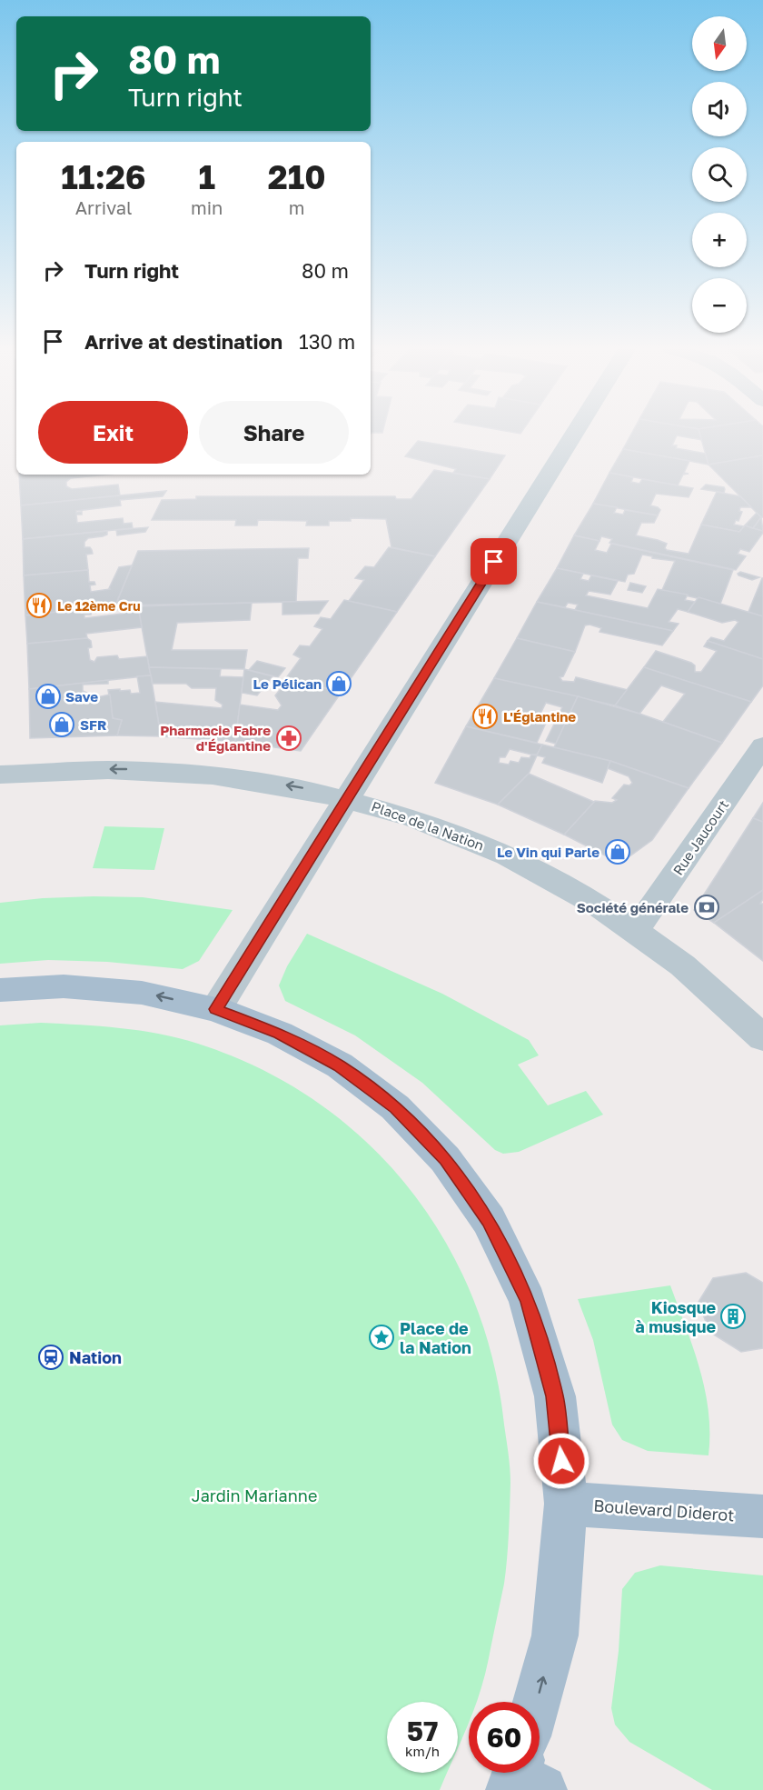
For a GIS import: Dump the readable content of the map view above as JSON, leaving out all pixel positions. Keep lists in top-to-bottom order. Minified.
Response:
{"streets":{"main road":["Boulevard Diderot"],"street":["Place de la Nation","Rue Jaucourt"]},"crossings":[["Place de la Nation","Rue Jaucourt"]],"one_way":["Place de la Nation"],"parks":["Jardin Marianne"],"places":{"restaurant":["Le 12ème Cru","L'Églantine"],"shop":["Le Pélican","Save","SFR","Le Vin qui Parle"],"pharmacy":["Pharmacie Fabre d'Églantine"],"bank":["Société générale"],"building":["Kiosque à musique"],"place":["Place de la Nation"],"station":["Nation"]},"north":"bottom","page":{"map_buttons":["+","−"],"turn":["80 m","Turn right"],"eta":["11:26","Arrival","1","min","210","m"],"list":[{"name":"Turn right","value":"80 m"},{"name":"Arrive at destination","value":"130 m"}],"buttons":["Exit","Share"],"speed":"57 km/h","limit":"60"}}
